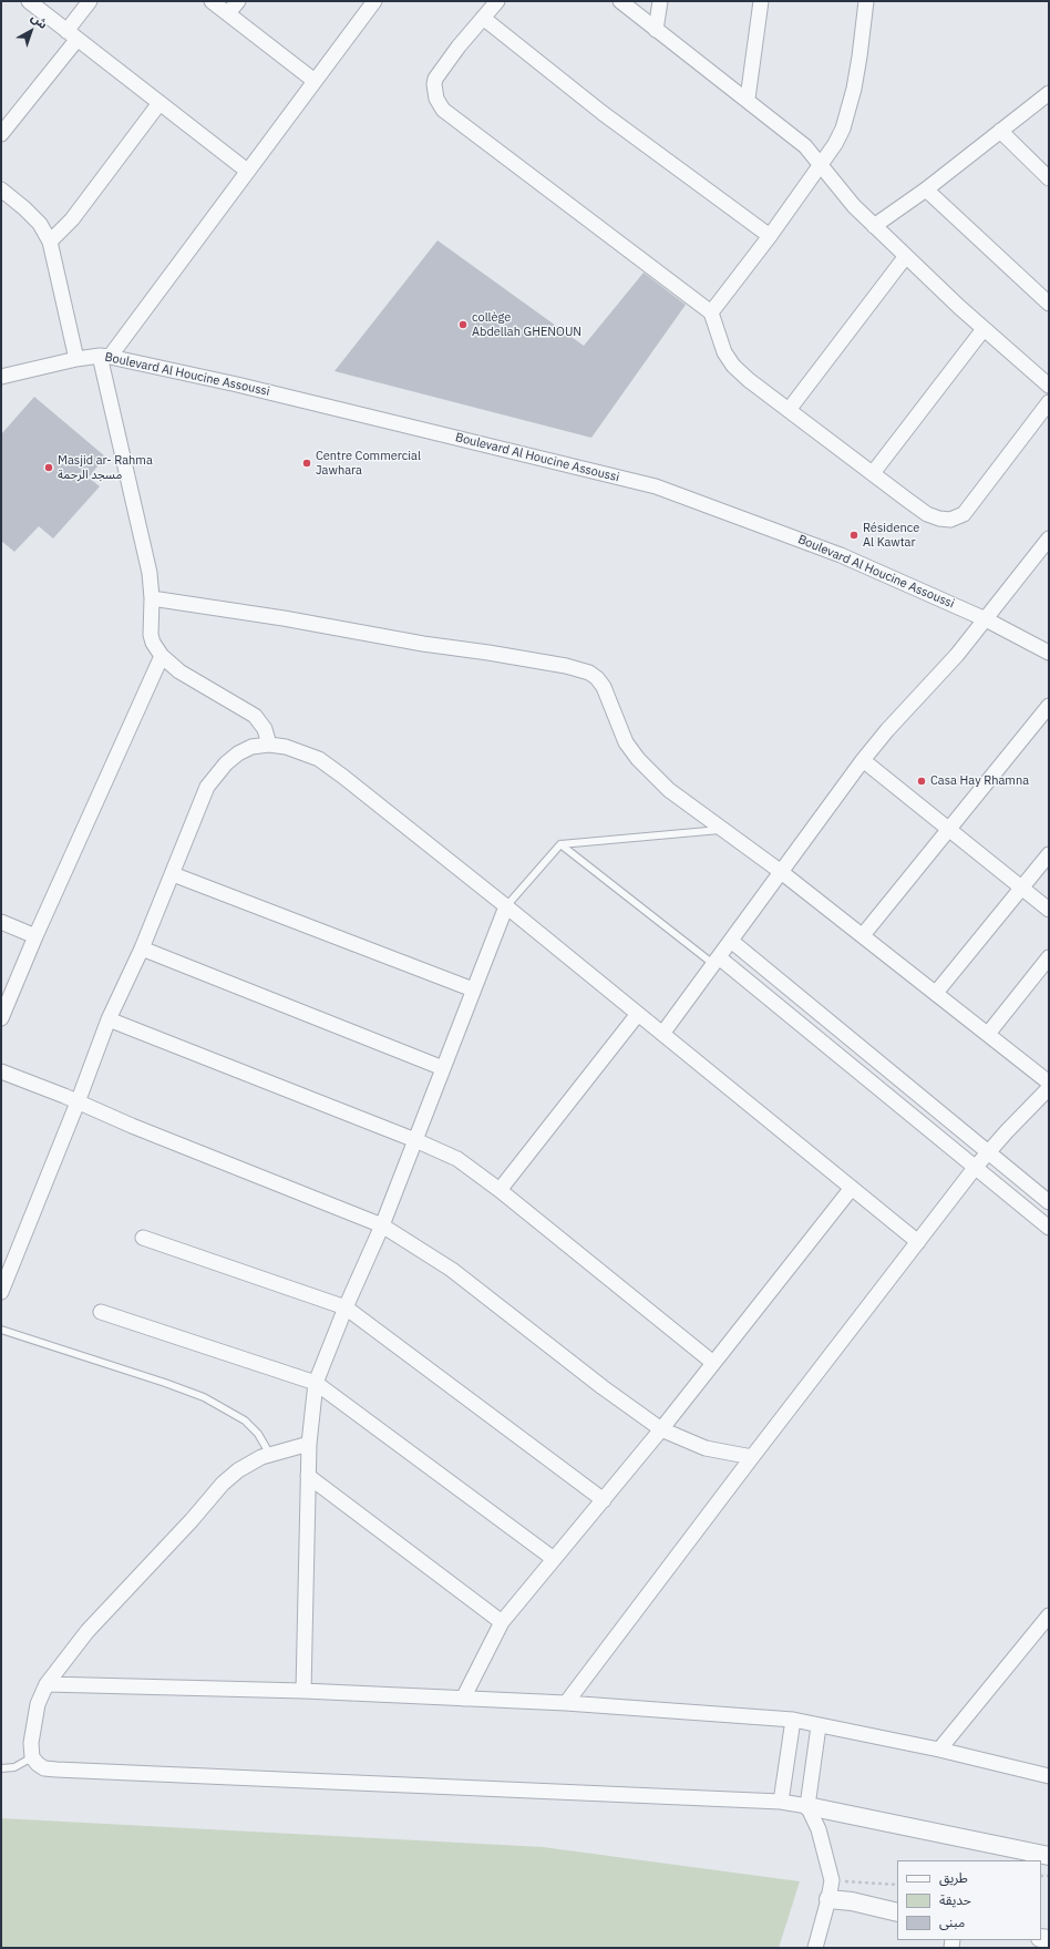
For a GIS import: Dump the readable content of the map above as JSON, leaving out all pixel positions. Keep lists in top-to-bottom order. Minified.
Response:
{"streets":{"street":["Boulevard Al Houcine Assoussi"]},"places":["collège Abdellah GHENOUN","Centre Commercial Jawhara","Masjid ar- Rahma مسجد الرحمة","Résidence Al Kawtar","Casa Hay Rhamna"],"legend":["طريق","حديقة","مبنى"],"north":"top right"}
